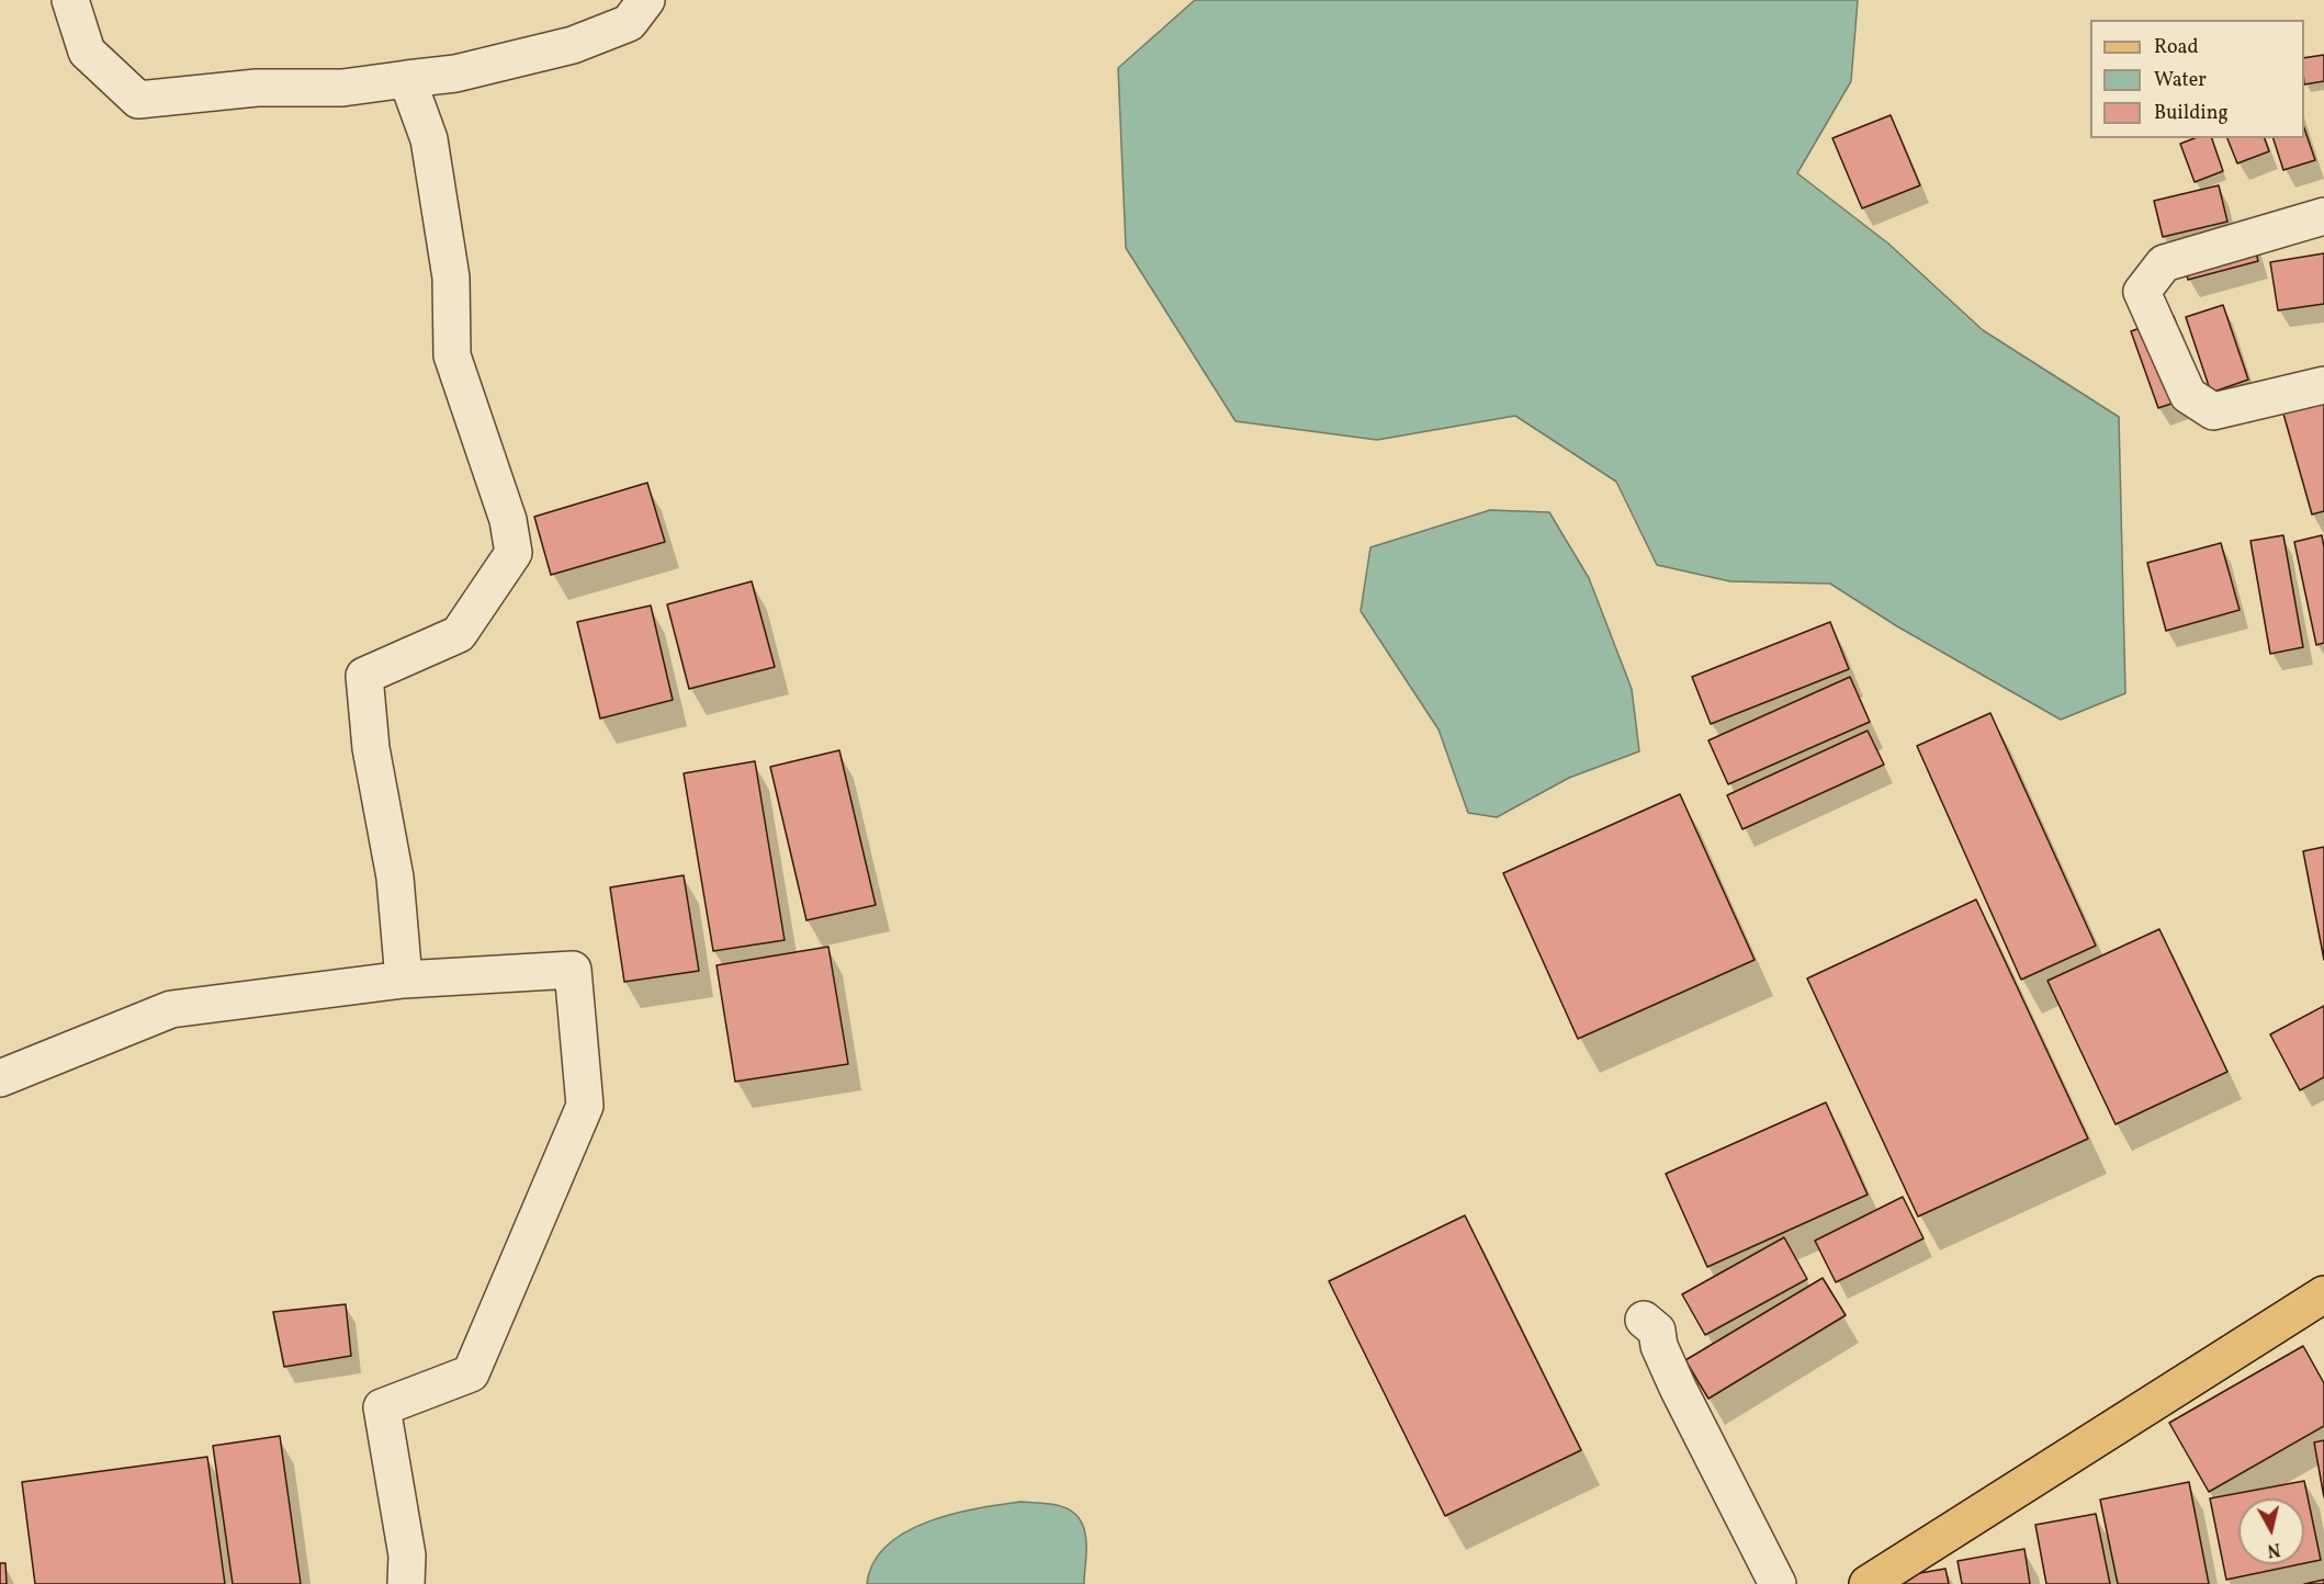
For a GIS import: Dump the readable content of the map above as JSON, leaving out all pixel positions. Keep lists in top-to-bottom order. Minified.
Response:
{"legend":["Road","Water","Building"],"north":"bottom"}
